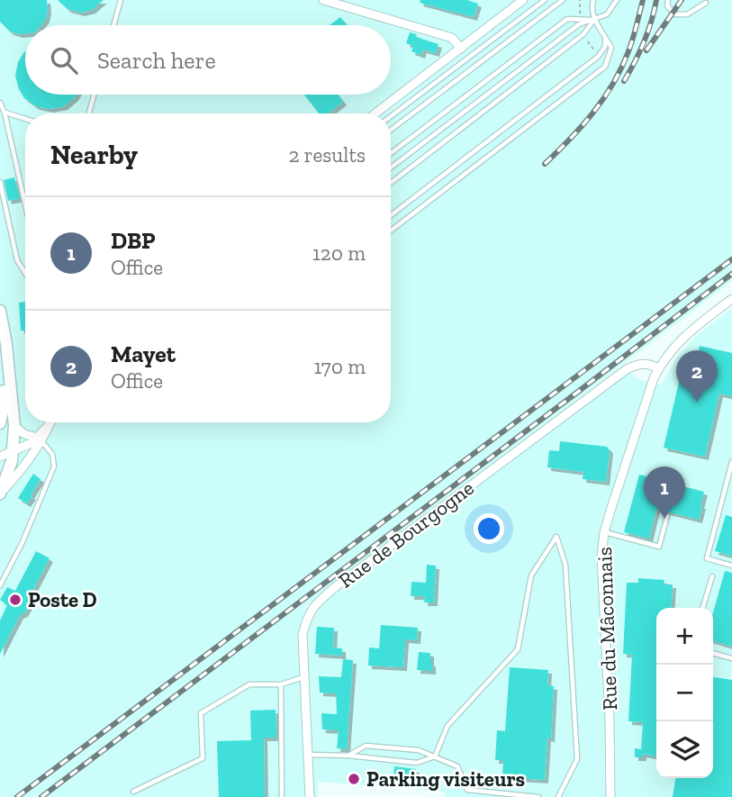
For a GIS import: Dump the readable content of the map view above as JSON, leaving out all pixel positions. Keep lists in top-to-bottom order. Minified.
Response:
{"streets":{"street":["Rue de Bourgogne","Rue du Mâconnais"]},"crossings":[["Rue de Bourgogne","Rue du Mâconnais"]],"places":["Poste D","Parking visiteurs"],"page":{"search":"Search here","heading":["Nearby","2 results"],"list":[{"mark":"1","name":"DBP","note":"Office","value":"120 m"},{"mark":"2","name":"Mayet","note":"Office","value":"170 m"}],"pins":["2","1"],"map_buttons":["+","−"]}}
